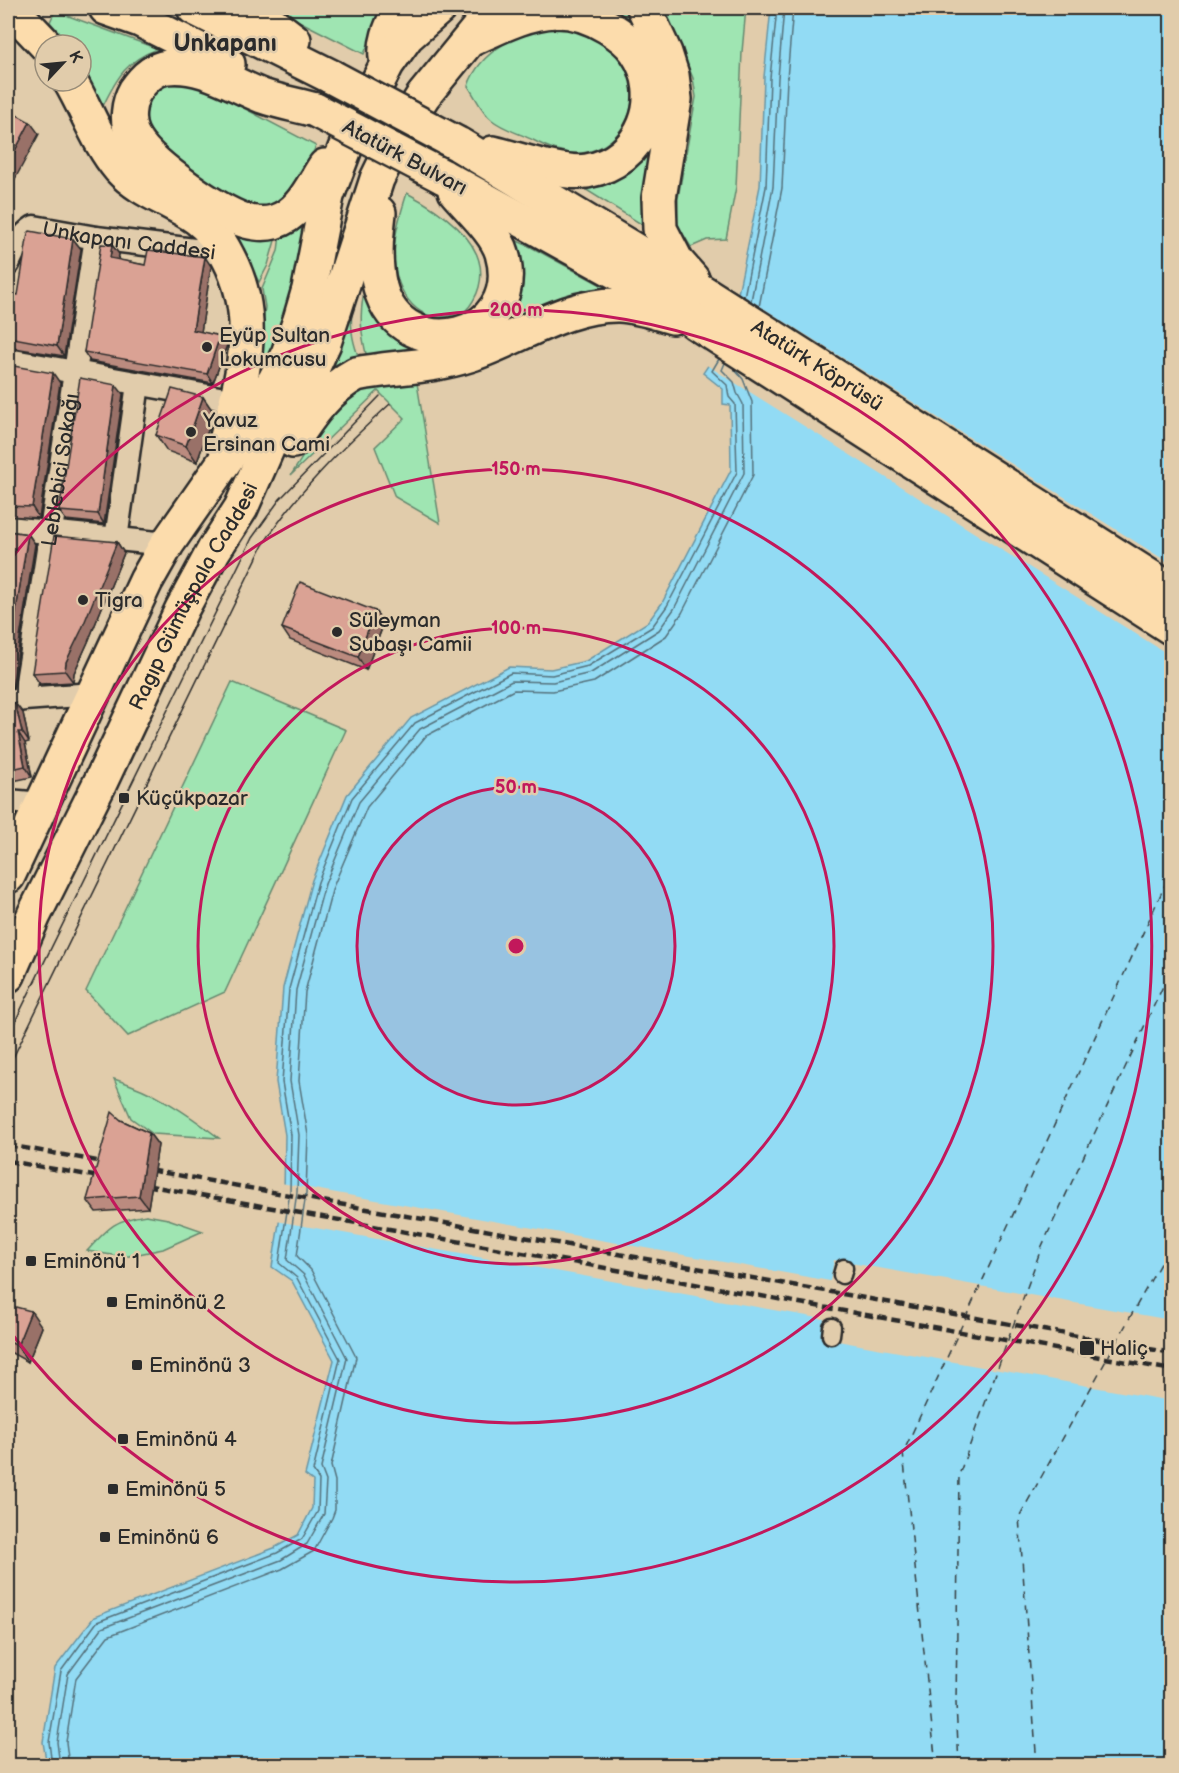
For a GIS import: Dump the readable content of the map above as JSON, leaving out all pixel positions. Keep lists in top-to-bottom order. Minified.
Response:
{"streets":{"main road":["Atatürk Bulvarı","Atatürk Köprüsü","Ragıp Gümüşpala Caddesi"],"street":["Unkapanı Caddesi","Leblebici Sokağı"]},"crossings":[["Atatürk Bulvarı","Atatürk Köprüsü"],["Unkapanı Caddesi","Leblebici Sokağı"]],"districts":["Unkapanı"],"places":{"other":["Eyüp Sultan Lokumcusu","Yavuz Ersinan Cami","Tigra","Süleyman Subaşı Camii"],"transit":["Küçükpazar","Eminönü 1","Eminönü 2","Haliç","Eminönü 3","Eminönü 4","Eminönü 5","Eminönü 6"]},"north":"top right","rings":["200 m","150 m","100 m","50 m"]}
